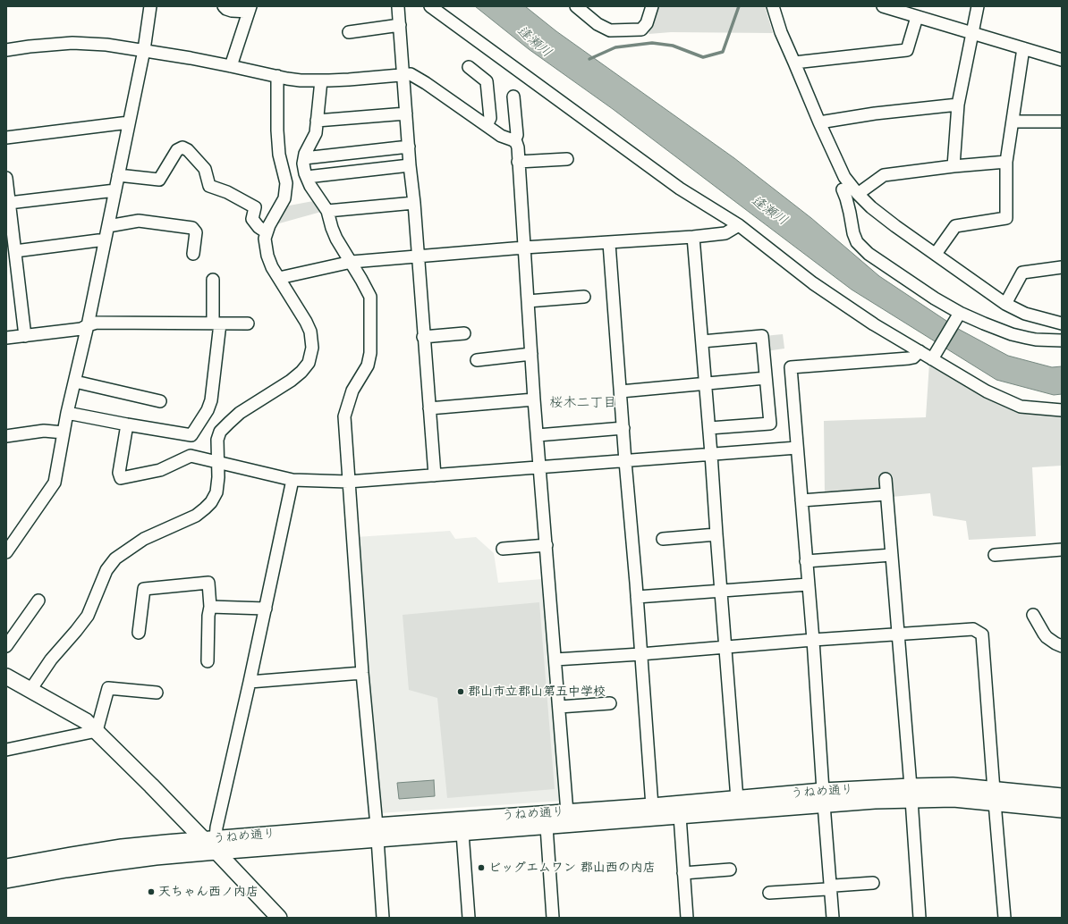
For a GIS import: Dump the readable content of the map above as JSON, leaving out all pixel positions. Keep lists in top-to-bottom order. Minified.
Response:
{"streets":{"street":["うねめ通り"]},"districts":["桜木二丁目"],"water":["逢瀬川"],"places":["郡山市立郡山第五中学校","ビッグエムワン 郡山西の内店","天ちゃん西ノ内店"]}
